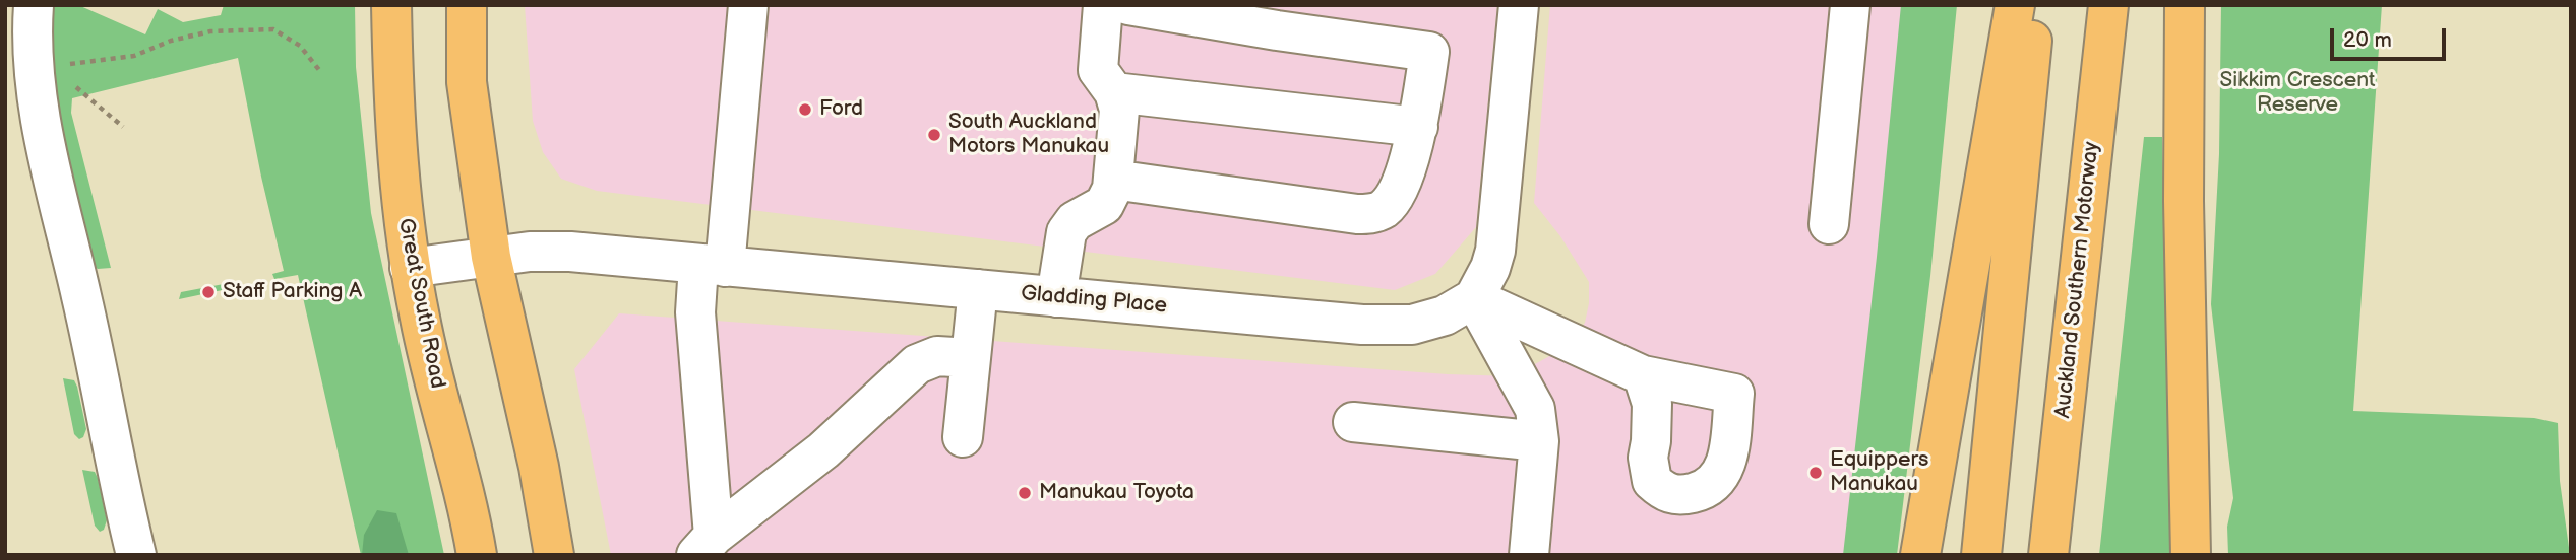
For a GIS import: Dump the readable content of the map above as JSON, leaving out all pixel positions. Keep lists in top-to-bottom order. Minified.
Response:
{"streets":{"main road":["Auckland Southern Motorway","Great South Road"],"street":["Gladding Place"]},"crossings":[["Gladding Place","Great South Road"]],"parks":["Sikkim Crescent Reserve"],"places":["Ford","South Auckland Motors Manukau","Staff Parking A","Equippers Manukau","Manukau Toyota"],"scale_bar":"20 m"}
